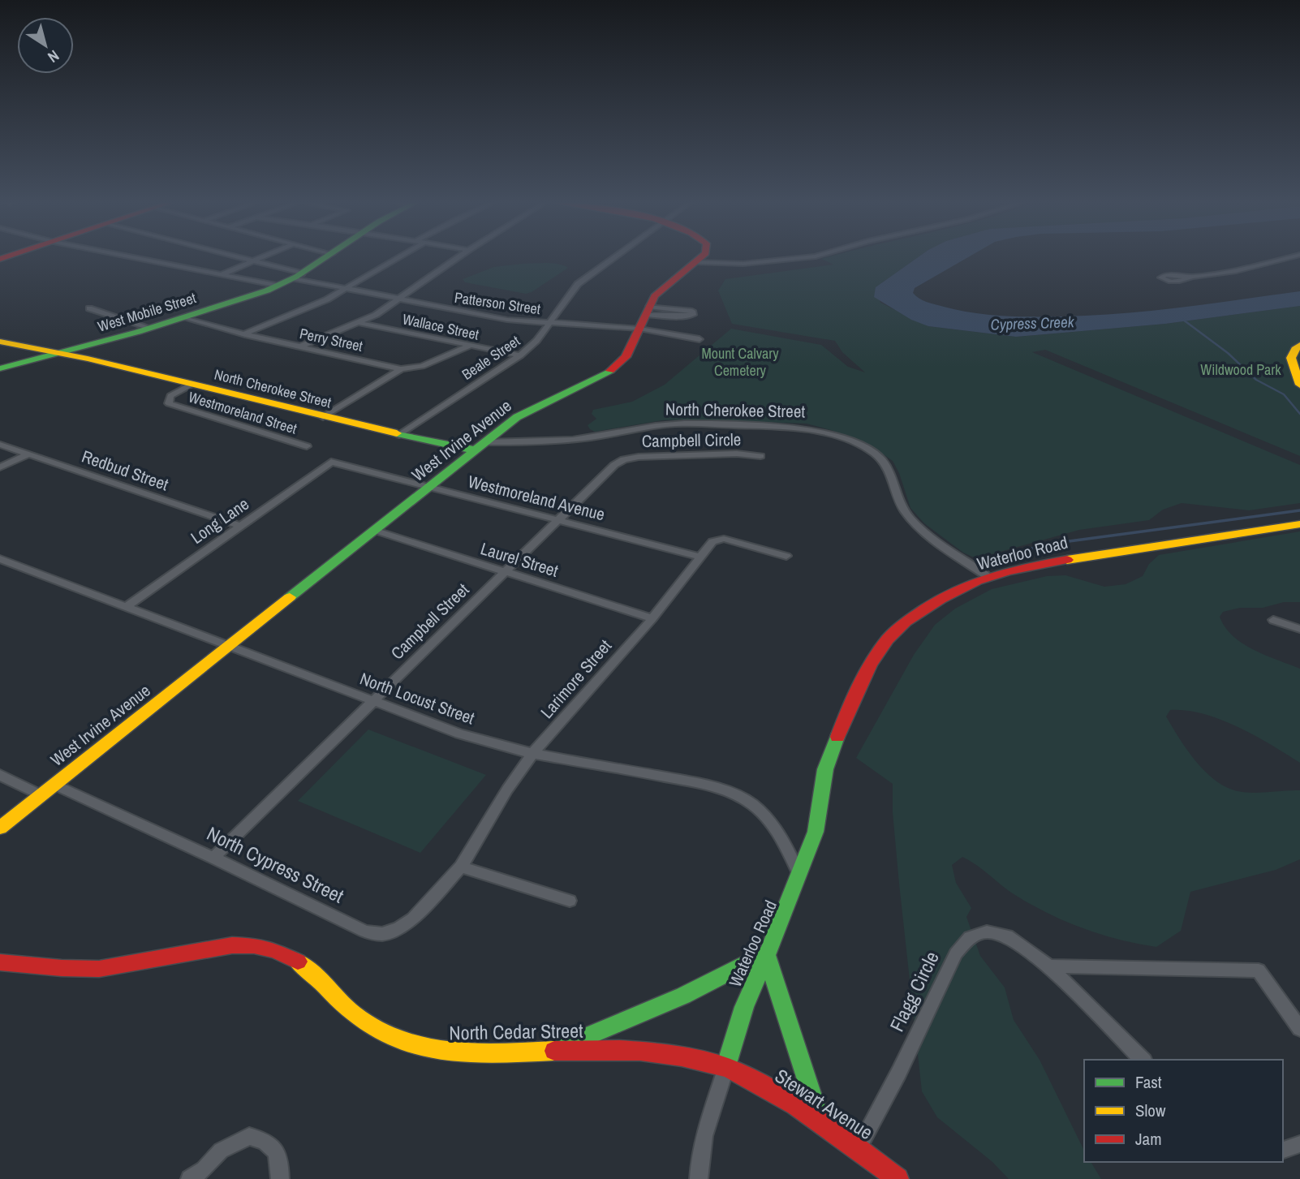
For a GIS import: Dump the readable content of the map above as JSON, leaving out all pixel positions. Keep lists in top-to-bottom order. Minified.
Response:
{"streets":{"street":["Patterson Street","West Mobile Street","Wallace Street","Perry Street","Beale Street","North Cherokee Street","Westmoreland Street","West Irvine Avenue","Campbell Circle","Redbud Street","Westmoreland Avenue","Long Lane","Waterloo Road","Laurel Street","Campbell Street","Larimore Street","North Locust Street","North Cypress Street","Flagg Circle","North Cedar Street","Stewart Avenue"]},"crossings":[["Patterson Street","West Mobile Street"],["Patterson Street","Beale Street"],["Patterson Street","West Irvine Avenue"],["West Mobile Street","Perry Street"],["West Mobile Street","North Cherokee Street"],["Wallace Street","Perry Street"],["Wallace Street","Beale Street"],["Beale Street","North Cherokee Street"],["North Cherokee Street","Westmoreland Street"],["North Cherokee Street","West Irvine Avenue"],["North Cherokee Street","Waterloo Road"],["West Irvine Avenue","Westmoreland Avenue"],["West Irvine Avenue","Laurel Street"],["West Irvine Avenue","North Locust Street"],["West Irvine Avenue","North Cypress Street"],["Campbell Circle","Campbell Street"],["Redbud Street","Long Lane"],["Westmoreland Avenue","Long Lane"],["Westmoreland Avenue","Campbell Street"],["Westmoreland Avenue","Larimore Street"],["Long Lane","North Locust Street"],["Waterloo Road","North Locust Street"],["Waterloo Road","North Cedar Street"],["Waterloo Road","Stewart Avenue"],["Laurel Street","Campbell Street"],["Laurel Street","Larimore Street"],["Campbell Street","North Locust Street"],["Campbell Street","North Cypress Street"],["Larimore Street","North Locust Street"],["Larimore Street","North Cypress Street"],["Flagg Circle","Stewart Avenue"],["North Cedar Street","Stewart Avenue"]],"water":["Cypress Creek"],"parks":["Mount Calvary Cemetery","Wildwood Park"],"legend":["Fast","Slow","Jam"],"north":"bottom right"}
